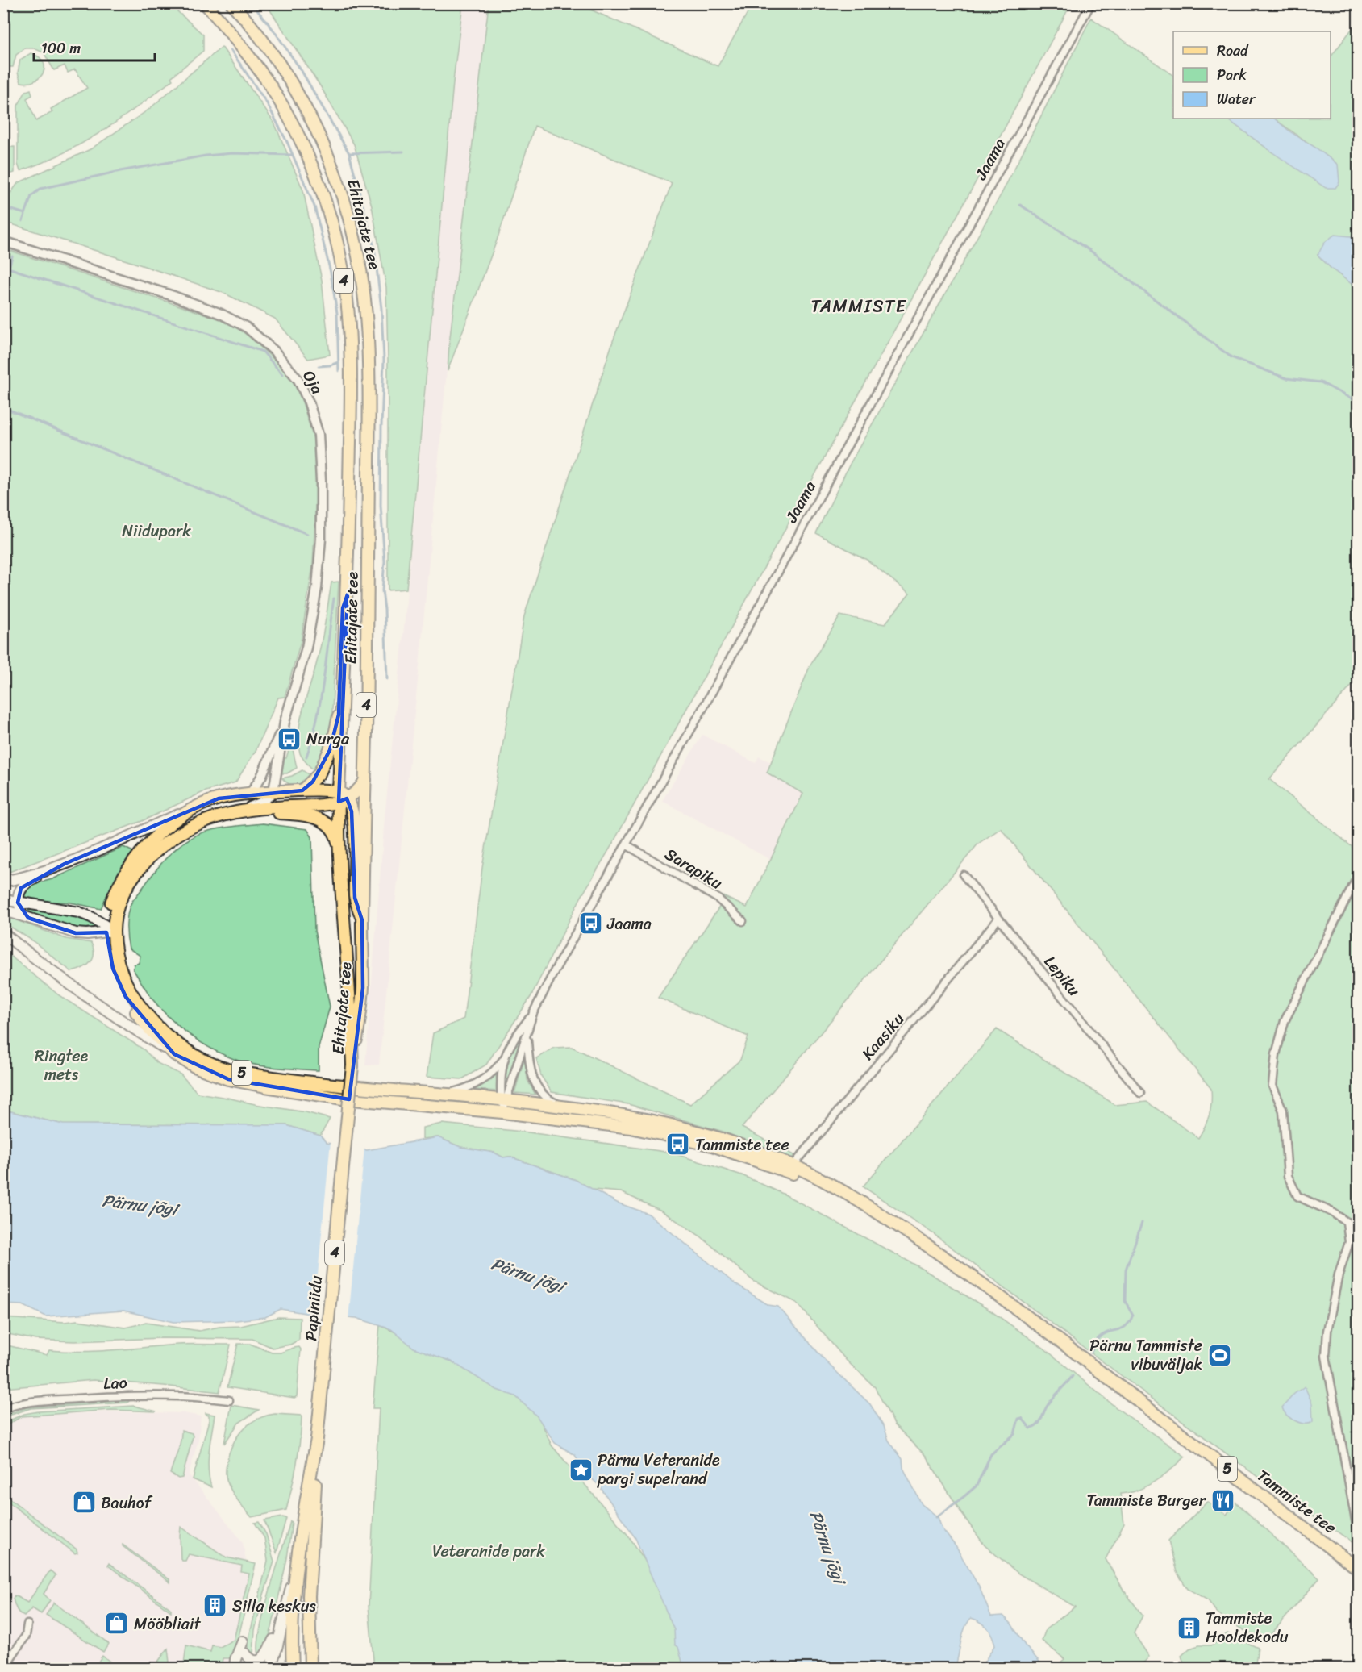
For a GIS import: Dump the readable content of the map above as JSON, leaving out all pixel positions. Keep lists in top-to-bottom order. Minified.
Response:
{"streets":{"main road":["Ehitajate tee","4","5","Papiniidu","Tammiste tee"],"street":["Jaama","Oja","Sarapiku","Lepiku","Kaasiku","Lao"]},"crossings":[["Jaama","Sarapiku"],["Jaama","Tammiste tee"],["Ehitajate tee","5"],["Ehitajate tee","Papiniidu"],["4","Papiniidu"],["Oja","5"],["Lepiku","Kaasiku"],["Kaasiku","Tammiste tee"],["5","Tammiste tee"]],"districts":["TAMMISTE"],"water":["Pärnu jõgi"],"parks":["Niidupark","Ringtee mets","Veteranide park"],"places":{"bus stop":["Nurga","Jaama","Tammiste tee"],"sports":["Pärnu Tammiste vibuväljak"],"place":["Pärnu Veteranide pargi supelrand"],"restaurant":["Tammiste Burger"],"shop":["Bauhof","Mööbliait"],"building":["Silla keskus","Tammiste Hooldekodu"]},"legend":["Road","Park","Water"],"scale_bar":"100 m"}
